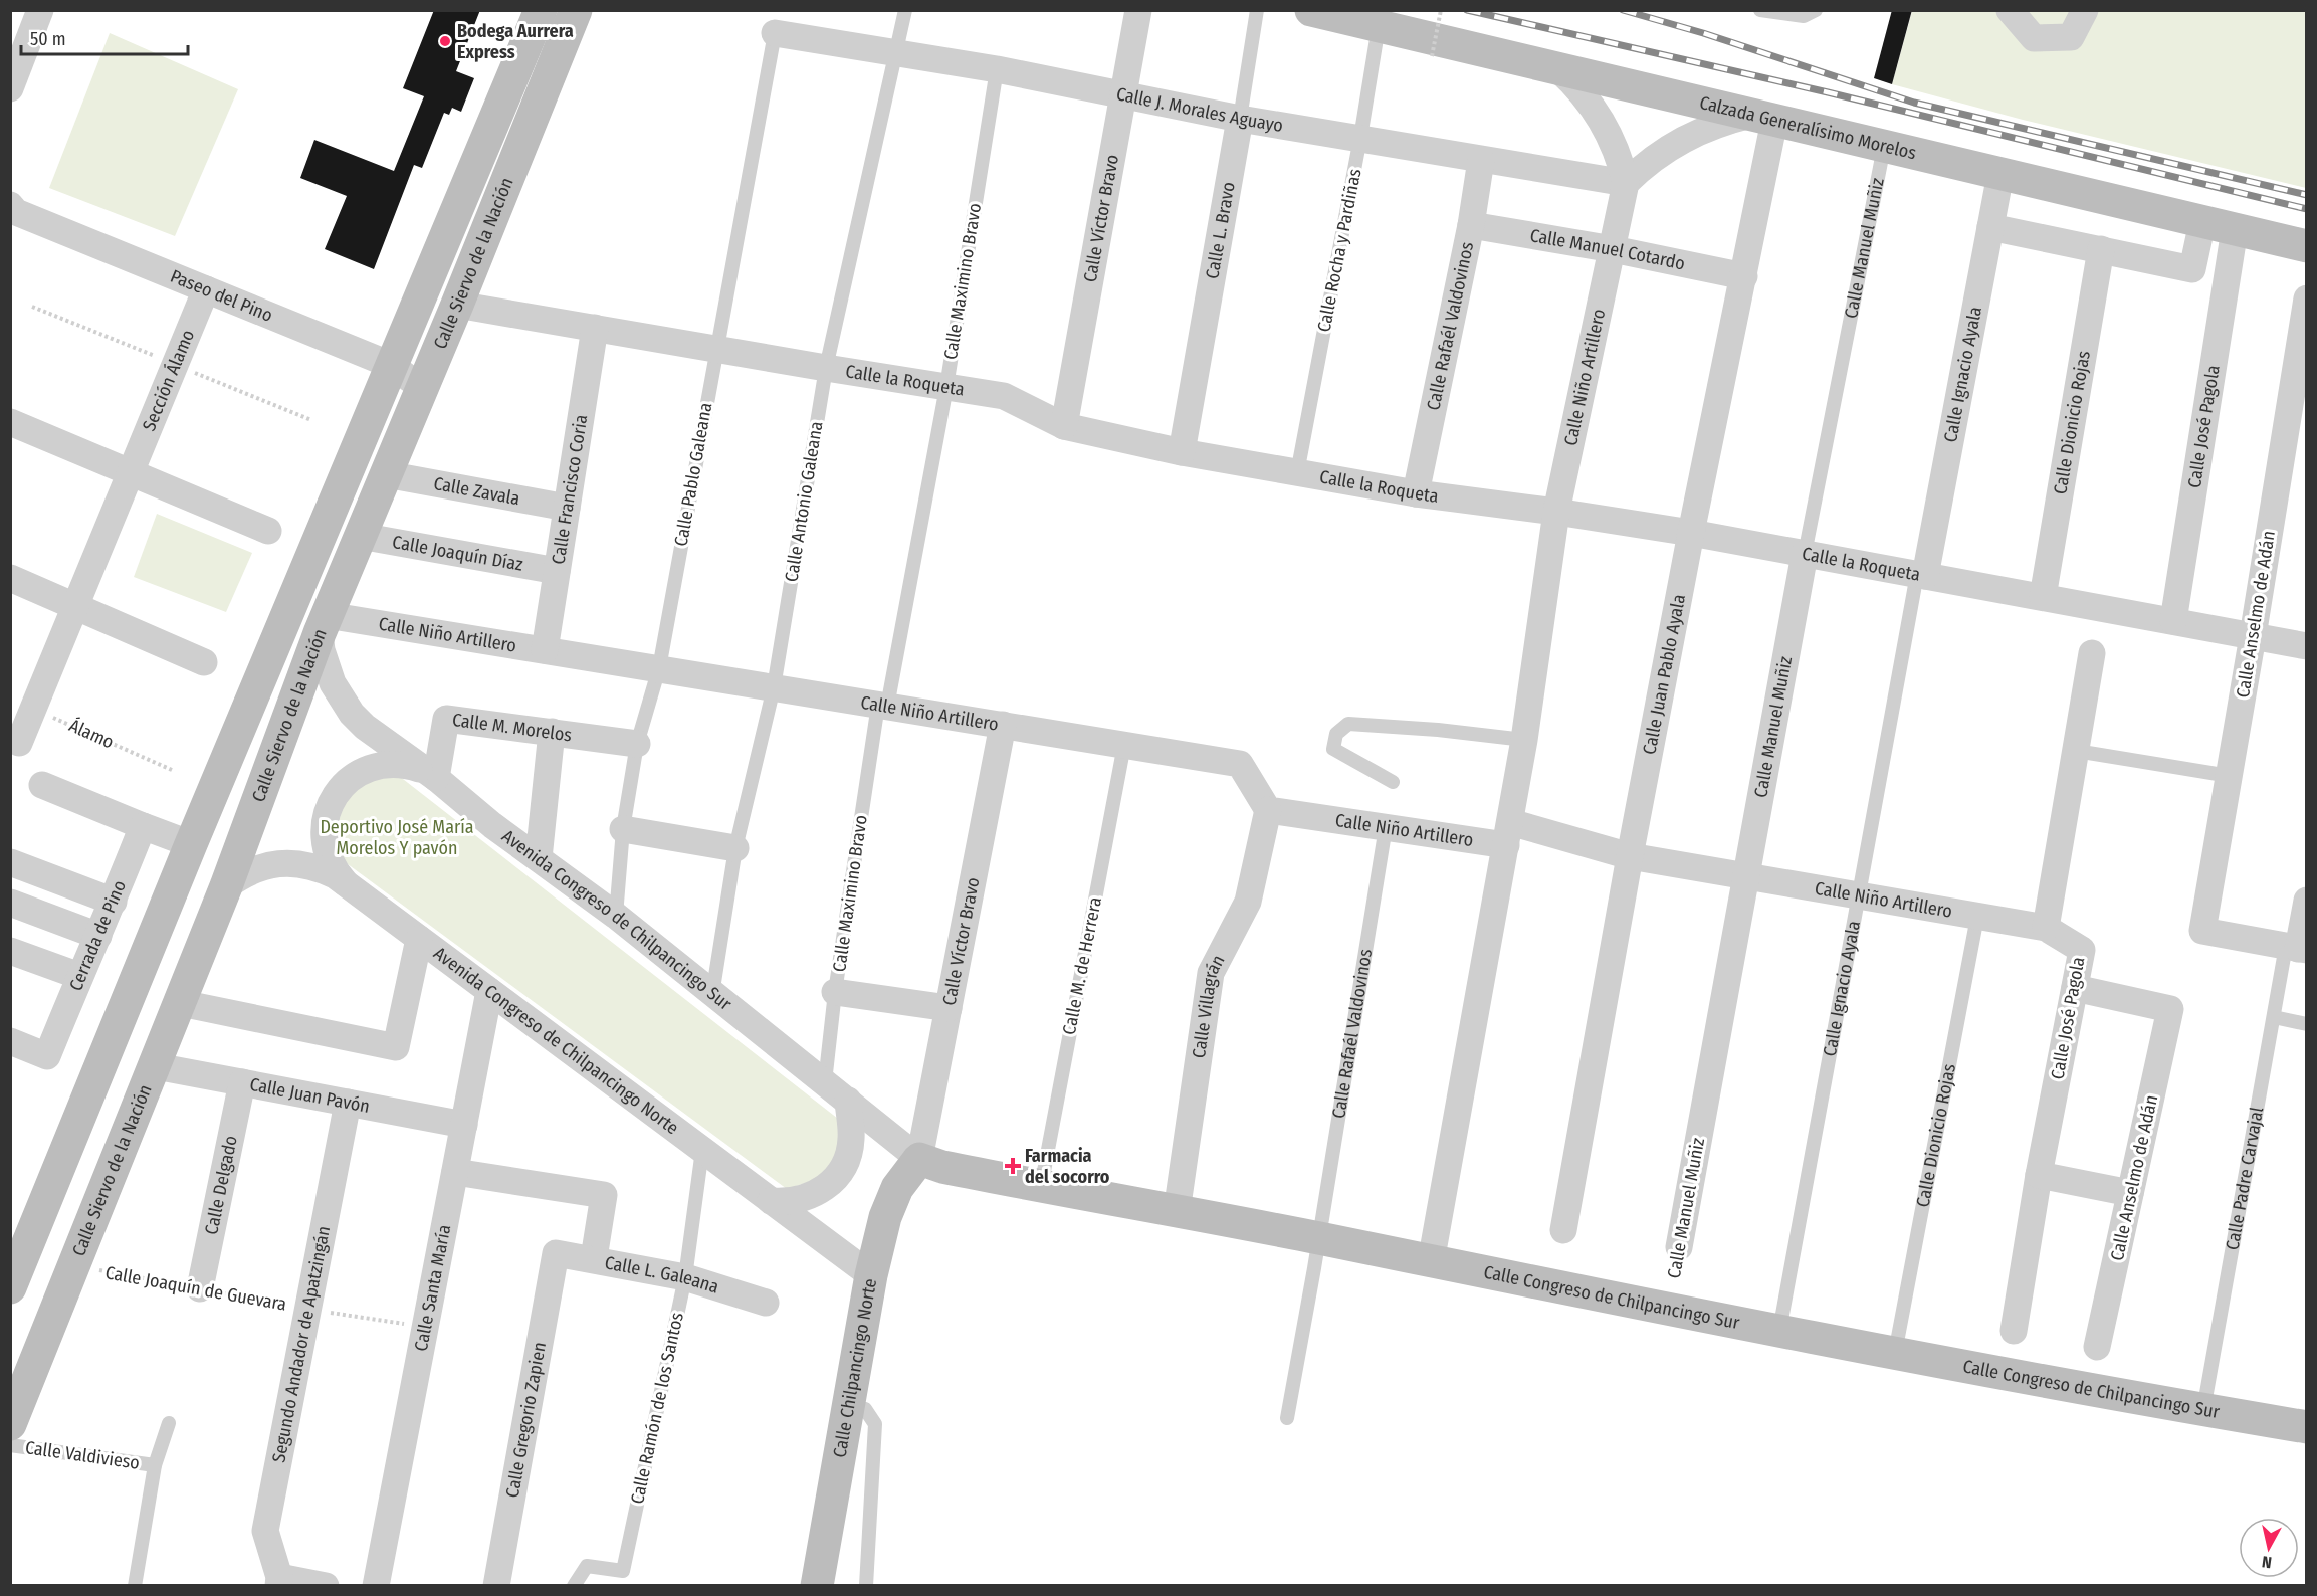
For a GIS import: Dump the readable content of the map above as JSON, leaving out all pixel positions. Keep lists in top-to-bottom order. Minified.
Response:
{"streets":{"street":["Calle J. Morales Aguayo","Calzada Generalísimo Morelos","Calle Víctor Bravo","Calle L. Bravo","Calle Manuel Muñiz","Calle Manuel Cotardo","Calle Siervo de la Nación","Paseo del Pino","Calle Rafaél Valdovinos","Calle Ignacio Ayala","Calle Niño Artillero","Calle la Roqueta","Sección Álamo","Calle Dionicio Rojas","Calle José Pagola","Calle Francisco Coria","Calle Zavala","Calle Joaquín Díaz","Calle Anselmo de Adán","Calle Juan Pablo Ayala","Calle M. Morelos","Avenida Congreso de Chilpancingo Sur","Cerrada de Pino","Calle Villagrán","Avenida Congreso de Chilpancingo Norte","Calle Juan Pavón","Calle Padre Carvajal","Calle Delgado","Calle L. Galeana","Calle Santa María","Calle Congreso de Chilpancingo Sur","Segundo Andador de Apatzingán","Calle Chilpancingo Norte","Calle Gregorio Zapien"],"lane":["Calle Rocha y Pardiñas","Calle Maximino Bravo","Calle Pablo Galeana","Calle Antonio Galeana","Calle M. de Herrera","Calle Ramón de los Santos","Calle Valdivieso"],"path":["Álamo","Calle Joaquín de Guevara"]},"crossings":[["Calle J. Morales Aguayo","Calle Víctor Bravo"],["Calle J. Morales Aguayo","Calle L. Bravo"],["Calle J. Morales Aguayo","Calle Rocha y Pardiñas"],["Calle J. Morales Aguayo","Calle Maximino Bravo"],["Calle J. Morales Aguayo","Calle Rafaél Valdovinos"],["Calle J. Morales Aguayo","Calle Niño Artillero"],["Calle J. Morales Aguayo","Calle Pablo Galeana"],["Calle J. Morales Aguayo","Calle Antonio Galeana"],["Calzada Generalísimo Morelos","Calle Manuel Muñiz"],["Calzada Generalísimo Morelos","Calle Rocha y Pardiñas"],["Calzada Generalísimo Morelos","Calle Ignacio Ayala"],["Calzada Generalísimo Morelos","Calle Niño Artillero"],["Calzada Generalísimo Morelos","Calle José Pagola"],["Calzada Generalísimo Morelos","Calle Juan Pablo Ayala"],["Calle Víctor Bravo","Calle Niño Artillero"],["Calle Víctor Bravo","Calle la Roqueta"],["Calle Víctor Bravo","Avenida Congreso de Chilpancingo Sur"],["Calle Víctor Bravo","Calle Congreso de Chilpancingo Sur"],["Calle Víctor Bravo","Calle Chilpancingo Norte"],["Calle L. Bravo","Calle la Roqueta"],["Calle Manuel Muñiz","Calle Niño Artillero"],["Calle Manuel Muñiz","Calle la Roqueta"],["Calle Rocha y Pardiñas","Calle la Roqueta"],["Calle Manuel Cotardo","Calle Rafaél Valdovinos"],["Calle Manuel Cotardo","Calle Niño Artillero"],["Calle Manuel Cotardo","Calle Juan Pablo Ayala"],["Calle Siervo de la Nación","Paseo del Pino"],["Calle Siervo de la Nación","Calle Niño Artillero"],["Calle Siervo de la Nación","Calle la Roqueta"],["Calle Siervo de la Nación","Calle Zavala"],["Calle Siervo de la Nación","Calle Joaquín Díaz"],["Calle Siervo de la Nación","Avenida Congreso de Chilpancingo Sur"],["Calle Siervo de la Nación","Avenida Congreso de Chilpancingo Norte"],["Calle Siervo de la Nación","Calle Juan Pavón"],["Calle Siervo de la Nación","Calle Joaquín de Guevara"],["Calle Maximino Bravo","Calle Niño Artillero"],["Calle Maximino Bravo","Calle la Roqueta"],["Calle Maximino Bravo","Avenida Congreso de Chilpancingo Sur"],["Paseo del Pino","Sección Álamo"],["Calle Rafaél Valdovinos","Calle Niño Artillero"],["Calle Rafaél Valdovinos","Calle la Roqueta"],["Calle Rafaél Valdovinos","Calle Congreso de Chilpancingo Sur"],["Calle Ignacio Ayala","Calle Niño Artillero"],["Calle Ignacio Ayala","Calle la Roqueta"],["Calle Ignacio Ayala","Calle Congreso de Chilpancingo Sur"],["Calle Niño Artillero","Calle la Roqueta"],["Calle Niño Artillero","Calle Dionicio Rojas"],["Calle Niño Artillero","Calle José Pagola"],["Calle Niño Artillero","Calle Pablo Galeana"],["Calle Niño Artillero","Calle Francisco Coria"],["Calle Niño Artillero","Calle Antonio Galeana"],["Calle Niño Artillero","Calle Juan Pablo Ayala"],["Calle Niño Artillero","Avenida Congreso de Chilpancingo Sur"],["Calle Niño Artillero","Calle M. de Herrera"],["Calle Niño Artillero","Calle Villagrán"],["Calle Niño Artillero","Calle Congreso de Chilpancingo Sur"],["Calle la Roqueta","Calle Dionicio Rojas"],["Calle la Roqueta","Calle José Pagola"],["Calle la Roqueta","Calle Pablo Galeana"],["Calle la Roqueta","Calle Francisco Coria"],["Calle la Roqueta","Calle Antonio Galeana"],["Calle la Roqueta","Calle Anselmo de Adán"],["Calle la Roqueta","Calle Juan Pablo Ayala"],["Sección Álamo","Álamo"],["Calle Dionicio Rojas","Calle Congreso de Chilpancingo Sur"],["Calle José Pagola","Calle Anselmo de Adán"],["Calle Pablo Galeana","Calle M. Morelos"],["Calle Pablo Galeana","Avenida Congreso de Chilpancingo Sur"],["Calle Francisco Coria","Calle Zavala"],["Calle Francisco Coria","Calle Joaquín Díaz"],["Calle Antonio Galeana","Avenida Congreso de Chilpancingo Sur"],["Calle Anselmo de Adán","Calle Padre Carvajal"],["Calle M. Morelos","Avenida Congreso de Chilpancingo Sur"],["Avenida Congreso de Chilpancingo Sur","Calle Congreso de Chilpancingo Sur"],["Avenida Congreso de Chilpancingo Sur","Calle Chilpancingo Norte"],["Calle M. de Herrera","Calle Congreso de Chilpancingo Sur"],["Calle Villagrán","Calle Congreso de Chilpancingo Sur"],["Avenida Congreso de Chilpancingo Norte","Calle Santa María"],["Avenida Congreso de Chilpancingo Norte","Calle Chilpancingo Norte"],["Avenida Congreso de Chilpancingo Norte","Calle Ramón de los Santos"],["Calle Juan Pavón","Calle Delgado"],["Calle Juan Pavón","Calle Santa María"],["Calle Juan Pavón","Segundo Andador de Apatzingán"],["Calle Padre Carvajal","Calle Congreso de Chilpancingo Sur"],["Calle Delgado","Calle Joaquín de Guevara"],["Calle L. Galeana","Calle Ramón de los Santos"],["Calle L. Galeana","Calle Gregorio Zapien"],["Calle Joaquín de Guevara","Calle Santa María"],["Calle Joaquín de Guevara","Segundo Andador de Apatzingán"],["Calle Congreso de Chilpancingo Sur","Calle Chilpancingo Norte"]],"parks":["Deportivo José María Morelos Y pavón"],"places":{"other":["Bodega Aurrera Express"],"health":["Farmacia del socorro"]},"scale_bar":"50 m","north":"bottom"}
